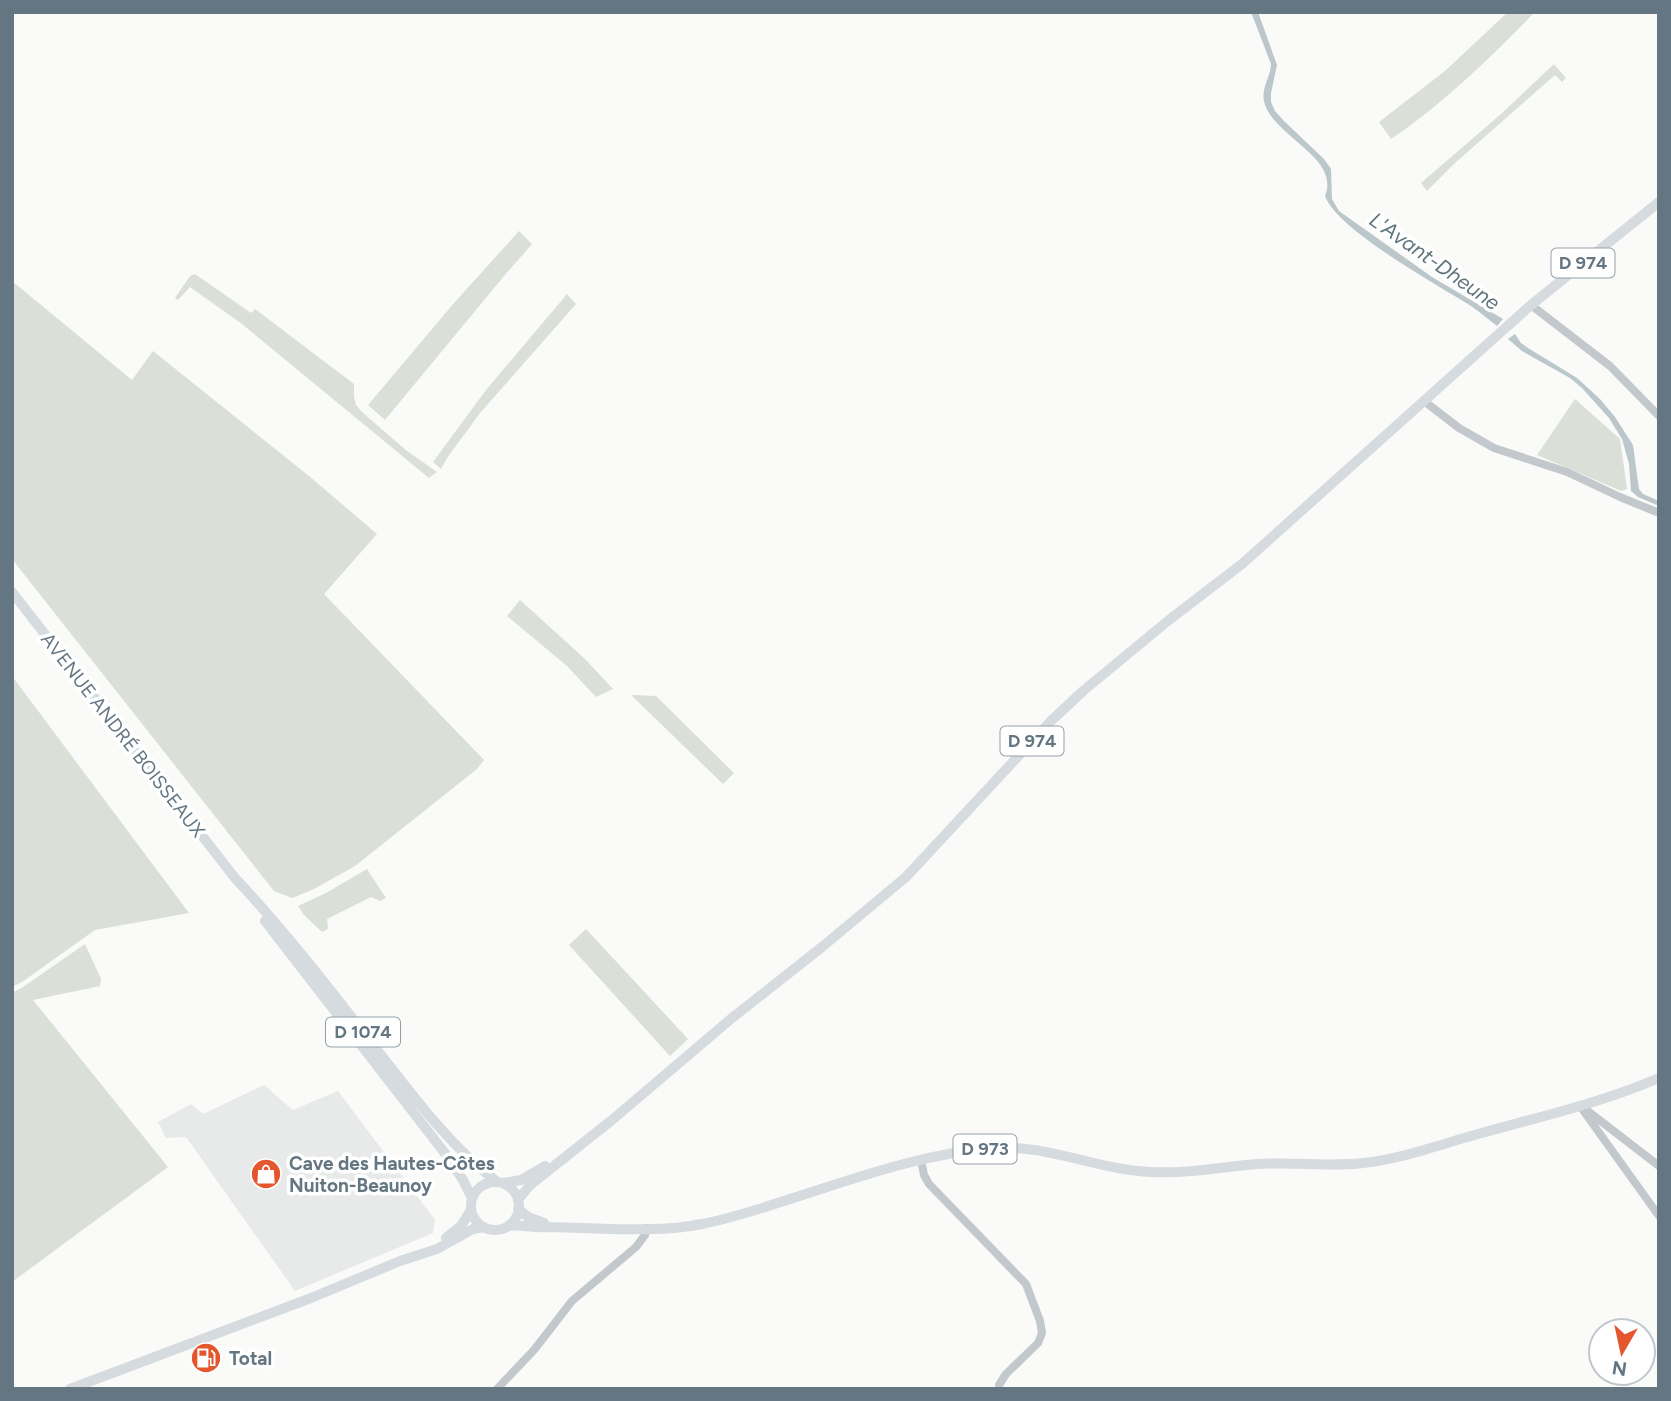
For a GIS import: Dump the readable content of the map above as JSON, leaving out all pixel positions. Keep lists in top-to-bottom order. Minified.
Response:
{"streets":{"main road":["D 974","AVENUE ANDRÉ BOISSEAUX","D 1074","D 973"]},"crossings":[["D 974","AVENUE ANDRÉ BOISSEAUX"],["D 974","D 973"],["AVENUE ANDRÉ BOISSEAUX","D 973"]],"water":["L'Avant-Dheune"],"places":{"shop":["Cave des Hautes-Côtes Nuiton-Beaunoy"],"fuel station":["Total"]},"north":"bottom"}
